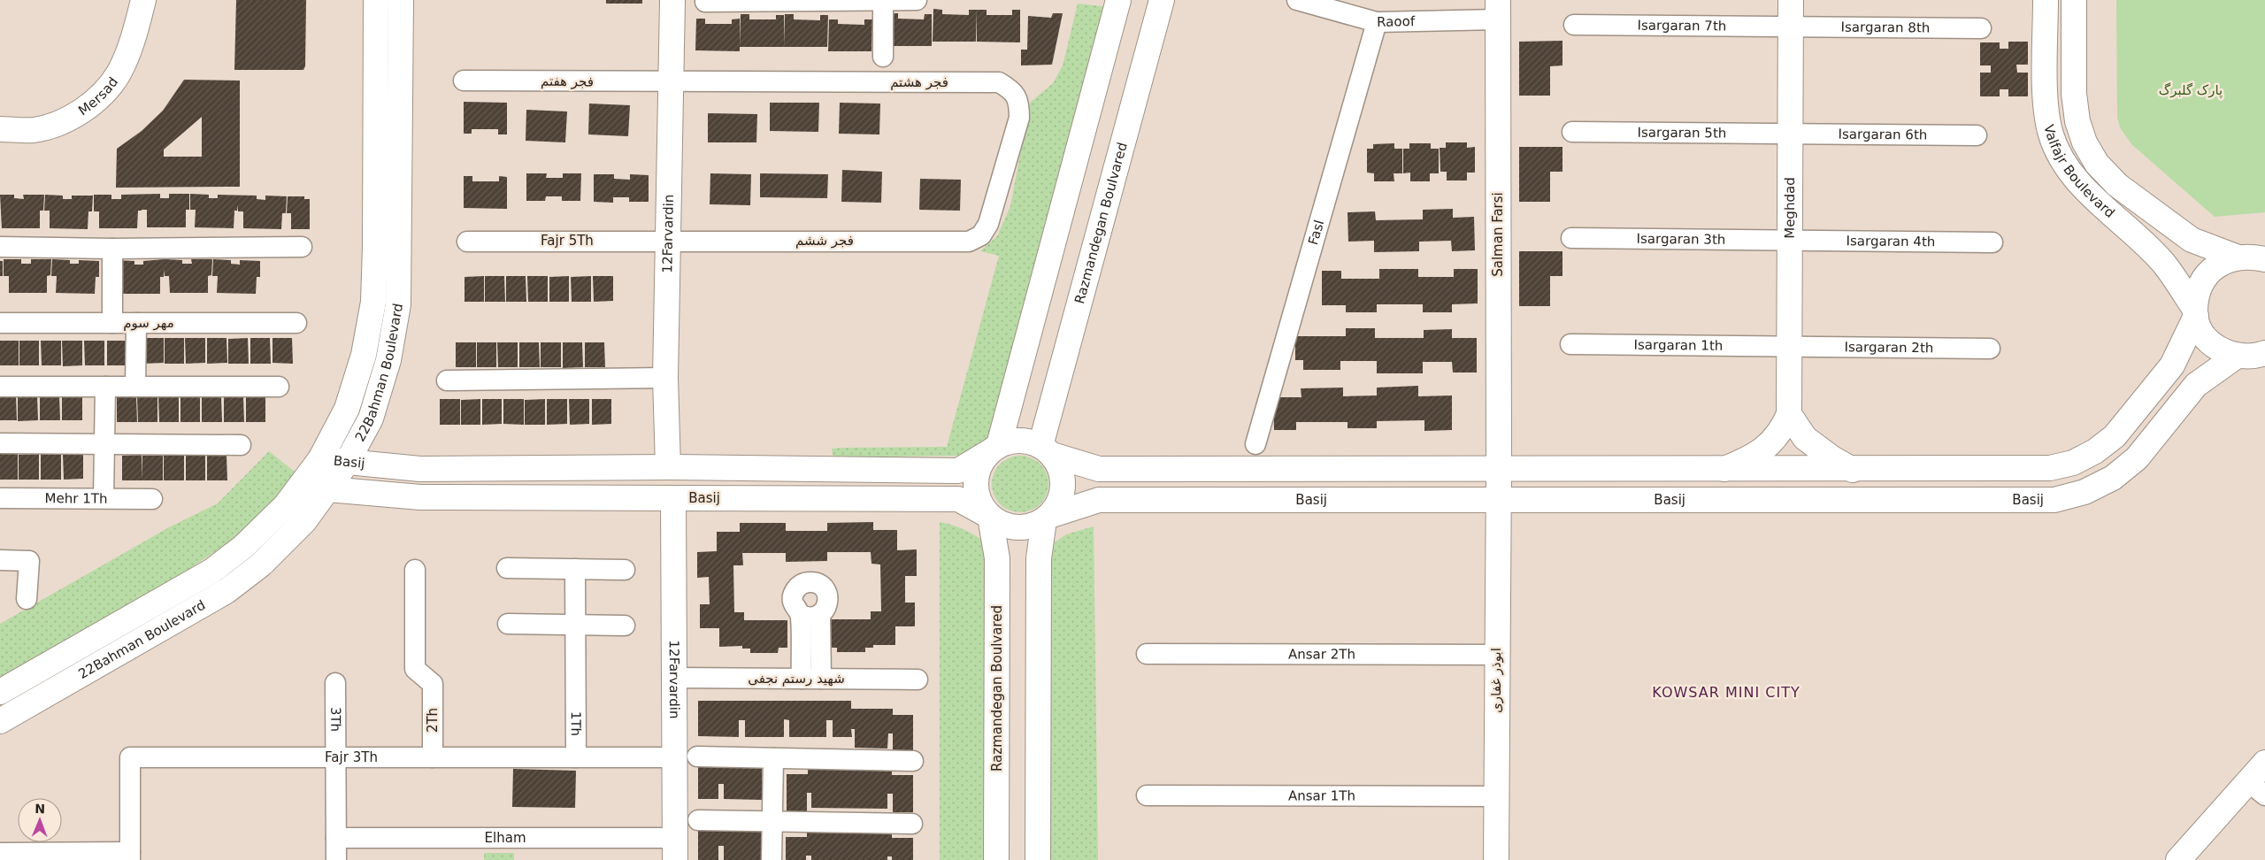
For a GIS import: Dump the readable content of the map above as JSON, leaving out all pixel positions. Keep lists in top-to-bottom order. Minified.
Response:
{"streets":{"main road":["Mersad","Valfajr Boulevard","Meghdad","Razmandegan Boulvared","12Farvardin","Salman Farsi","22Bahman Boulevard","Basij","ابوذر غفاری"],"street":["Raoof","Isargaran 7th","Isargaran 8th","فجر هفتم","فجر هشتم","Isargaran 5th","Isargaran 6th","Fasl","Isargaran 3th","Fajr 5Th","فجر ششم","Isargaran 4th","مهر سوم","Isargaran 1th","Isargaran 2th","Mehr 1Th","Ansar 2Th","شهید رستم نجفی","3Th","2Th","1Th","Fajr 3Th","Ansar 1Th","Elham"]},"crossings":[["Raoof","Fasl"],["Raoof","Salman Farsi"],["Isargaran 7th","Isargaran 8th"],["Isargaran 7th","Meghdad"],["Isargaran 8th","Meghdad"],["فجر هفتم","فجر هشتم"],["فجر هفتم","12Farvardin"],["فجر هشتم","12Farvardin"],["فجر هشتم","فجر ششم"],["Isargaran 5th","Isargaran 6th"],["Isargaran 5th","Meghdad"],["Isargaran 6th","Meghdad"],["Valfajr Boulevard","Basij"],["Meghdad","Isargaran 3th"],["Meghdad","Isargaran 4th"],["Meghdad","Isargaran 1th"],["Meghdad","Isargaran 2th"],["Razmandegan Boulvared","Basij"],["12Farvardin","Fajr 5Th"],["12Farvardin","فجر ششم"],["12Farvardin","Basij"],["12Farvardin","شهید رستم نجفی"],["12Farvardin","Fajr 3Th"],["12Farvardin","Elham"],["Salman Farsi","Basij"],["Salman Farsi","ابوذر غفاری"],["Isargaran 3th","Isargaran 4th"],["Fajr 5Th","فجر ششم"],["Isargaran 1th","Isargaran 2th"],["22Bahman Boulevard","Basij"],["Basij","ابوذر غفاری"],["Ansar 2Th","ابوذر غفاری"],["ابوذر غفاری","Ansar 1Th"],["3Th","Fajr 3Th"],["3Th","Elham"],["2Th","Fajr 3Th"],["1Th","Fajr 3Th"]],"districts":["KOWSAR MINI CITY"],"parks":["پارک گلبرگ"],"north":"top"}
